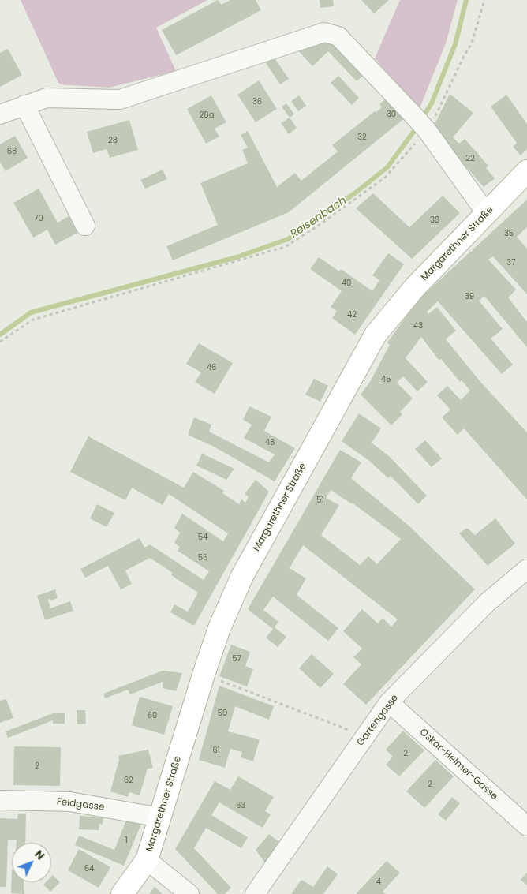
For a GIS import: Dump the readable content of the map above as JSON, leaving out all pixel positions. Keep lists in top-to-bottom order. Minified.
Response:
{"streets":{"main road":["Margarethner Straße"],"street":["Gartengasse","Oskar-Helmer-Gasse","Feldgasse"]},"crossings":[["Margarethner Straße","Feldgasse"],["Gartengasse","Oskar-Helmer-Gasse"]],"water":["Reisenbach"],"house_numbers":["36","30","28a","32","28","68","22","70","38","35","37","40","39","42","43","46","45","48","51","54","56","57","59","60","61","2","2","62","2","63","1","64","4"],"north":"top right"}
